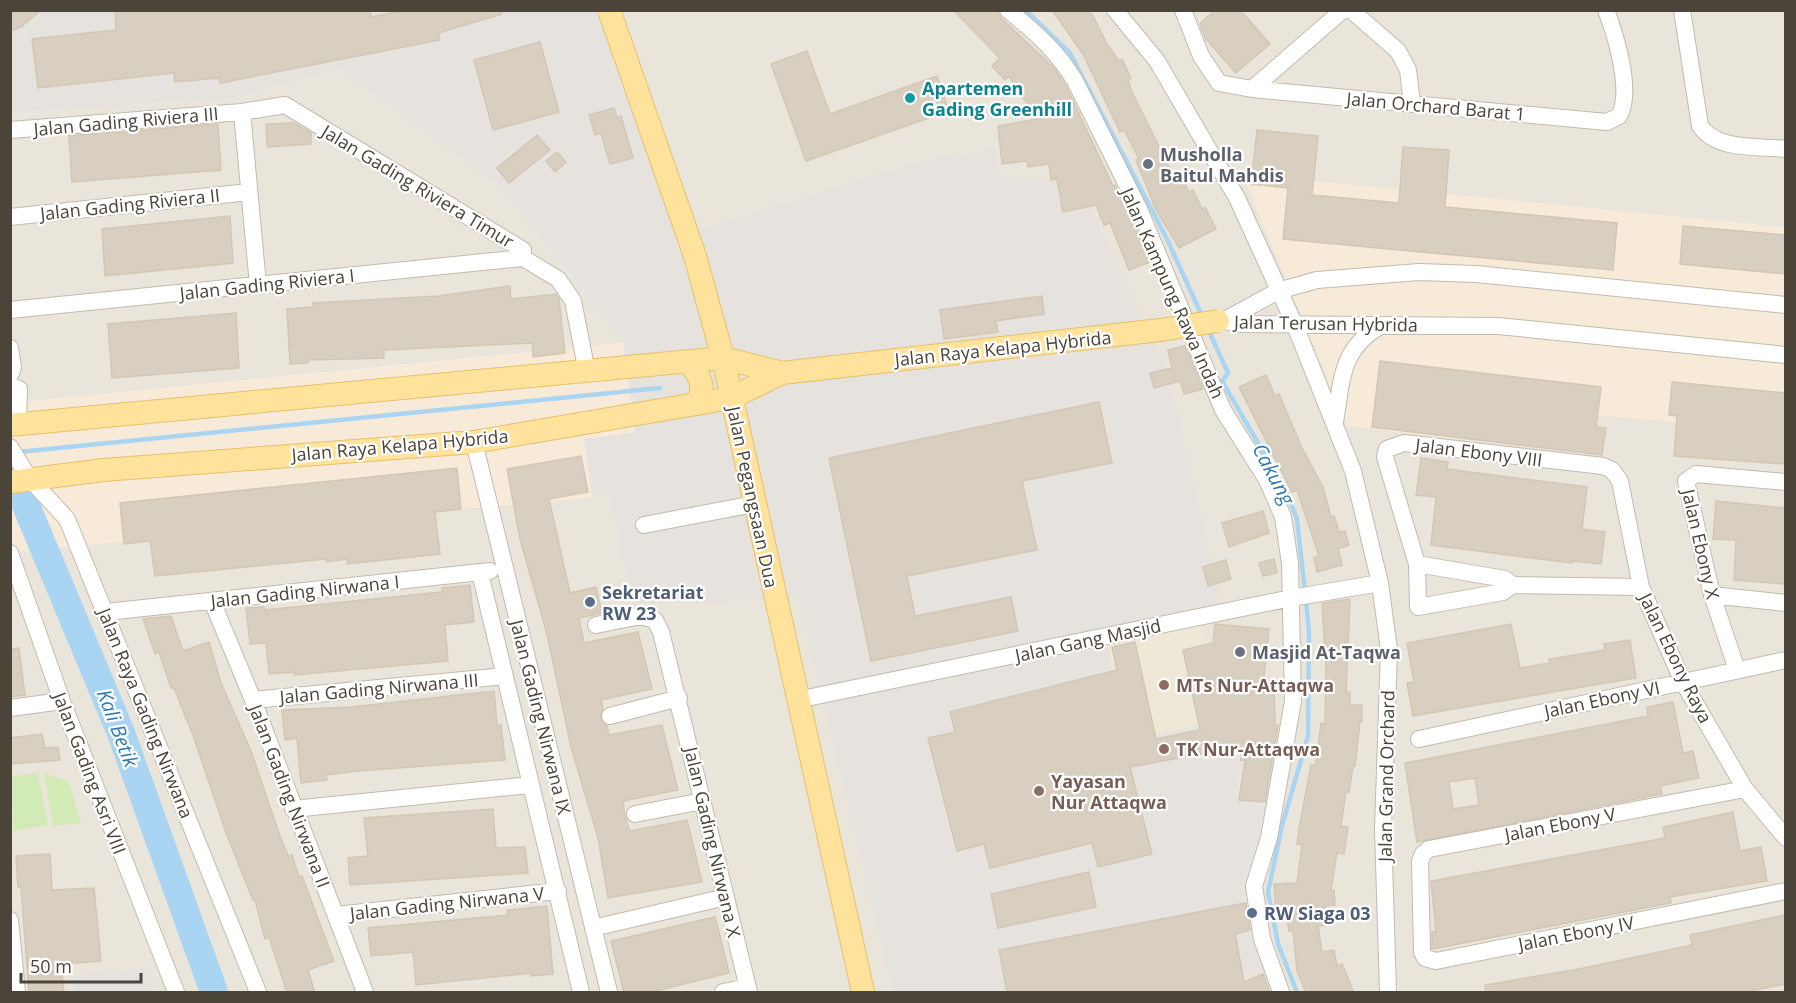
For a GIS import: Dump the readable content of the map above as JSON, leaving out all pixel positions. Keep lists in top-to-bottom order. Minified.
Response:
{"streets":{"main road":["Jalan Raya Kelapa Hybrida","Jalan Pegangsaan Dua"],"street":["Jalan Orchard Barat 1","Jalan Gading Riviera III","Jalan Gading Riviera Timur","Jalan Gading Riviera II","Jalan Gading Riviera I","Jalan Kampung Rawa Indah","Jalan Terusan Hybrida","Jalan Ebony VIII","Jalan Ebony X","Jalan Gading Nirwana I","Jalan Gang Masjid","Jalan Ebony Raya","Jalan Gading Nirwana III","Jalan Ebony VI","Jalan Raya Gading Nirwana","Jalan Gading Nirwana IX","Jalan Gading Asri VIII","Jalan Grand Orchard","Jalan Gading Nirwana II","Jalan Ebony V","Jalan Gading Nirwana X","Jalan Gading Nirwana V","Jalan Ebony IV"]},"crossings":[["Jalan Gading Riviera III","Jalan Gading Riviera Timur"],["Jalan Gading Riviera Timur","Jalan Gading Riviera I"],["Jalan Gading Riviera Timur","Jalan Raya Kelapa Hybrida"],["Jalan Kampung Rawa Indah","Jalan Gang Masjid"],["Jalan Terusan Hybrida","Jalan Raya Kelapa Hybrida"],["Jalan Terusan Hybrida","Jalan Grand Orchard"],["Jalan Raya Kelapa Hybrida","Jalan Pegangsaan Dua"],["Jalan Raya Kelapa Hybrida","Jalan Raya Gading Nirwana"],["Jalan Raya Kelapa Hybrida","Jalan Gading Nirwana IX"],["Jalan Ebony VIII","Jalan Ebony Raya"],["Jalan Pegangsaan Dua","Jalan Gang Masjid"],["Jalan Ebony X","Jalan Ebony VI"],["Jalan Gading Nirwana I","Jalan Raya Gading Nirwana"],["Jalan Gading Nirwana I","Jalan Gading Nirwana IX"],["Jalan Gading Nirwana I","Jalan Gading Nirwana II"],["Jalan Gang Masjid","Jalan Grand Orchard"],["Jalan Ebony Raya","Jalan Ebony VI"],["Jalan Ebony Raya","Jalan Ebony V"],["Jalan Gading Nirwana III","Jalan Gading Nirwana IX"],["Jalan Gading Nirwana III","Jalan Gading Nirwana II"],["Jalan Gading Nirwana IX","Jalan Gading Nirwana V"],["Jalan Gading Nirwana II","Jalan Gading Nirwana V"],["Jalan Ebony V","Jalan Ebony IV"]],"water":["Cakung","Kali Betik"],"places":["Apartemen Gading Greenhill","Musholla Baitul Mahdis","Sekretariat RW 23","Masjid At-Taqwa","MTs Nur-Attaqwa","TK Nur-Attaqwa","Yayasan Nur Attaqwa","RW Siaga 03"],"scale_bar":"50 m"}
